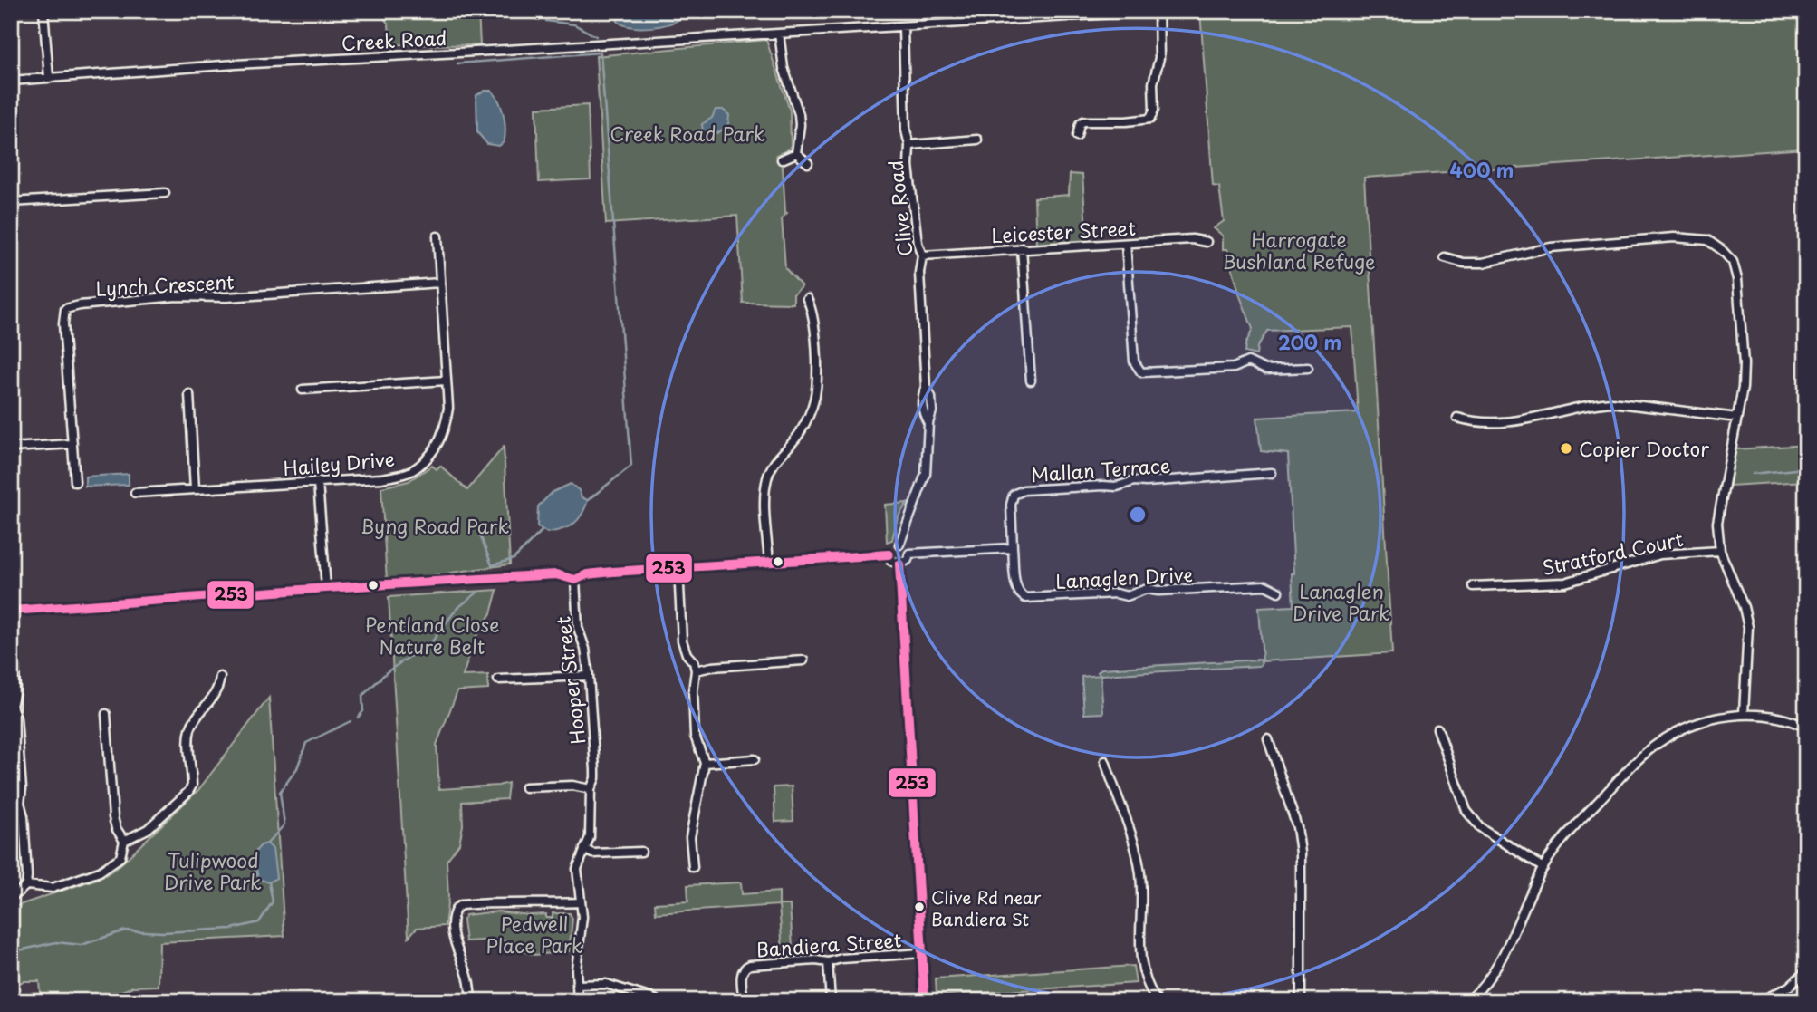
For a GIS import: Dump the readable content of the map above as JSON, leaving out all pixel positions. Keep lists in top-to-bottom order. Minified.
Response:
{"streets":{"street":["Creek Road","Clive Road","Leicester Street","Lynch Crescent","Hailey Drive","Mallan Terrace","Stratford Court","Lanaglen Drive","Hooper Street","Bandiera Street"]},"crossings":[["Creek Road","Clive Road"],["Clive Road","Leicester Street"],["Lynch Crescent","Hailey Drive"],["Mallan Terrace","Lanaglen Drive"]],"parks":["Creek Road Park","Harrogate Bushland Refuge","Byng Road Park","Lanaglen Drive Park","Pentland Close Nature Belt","Tulipwood Drive Park","Pedwell Place Park"],"places":["Copier Doctor","Clive Rd near Bandiera St"],"lines":["transit line 253"],"rings":["400 m","200 m"]}
